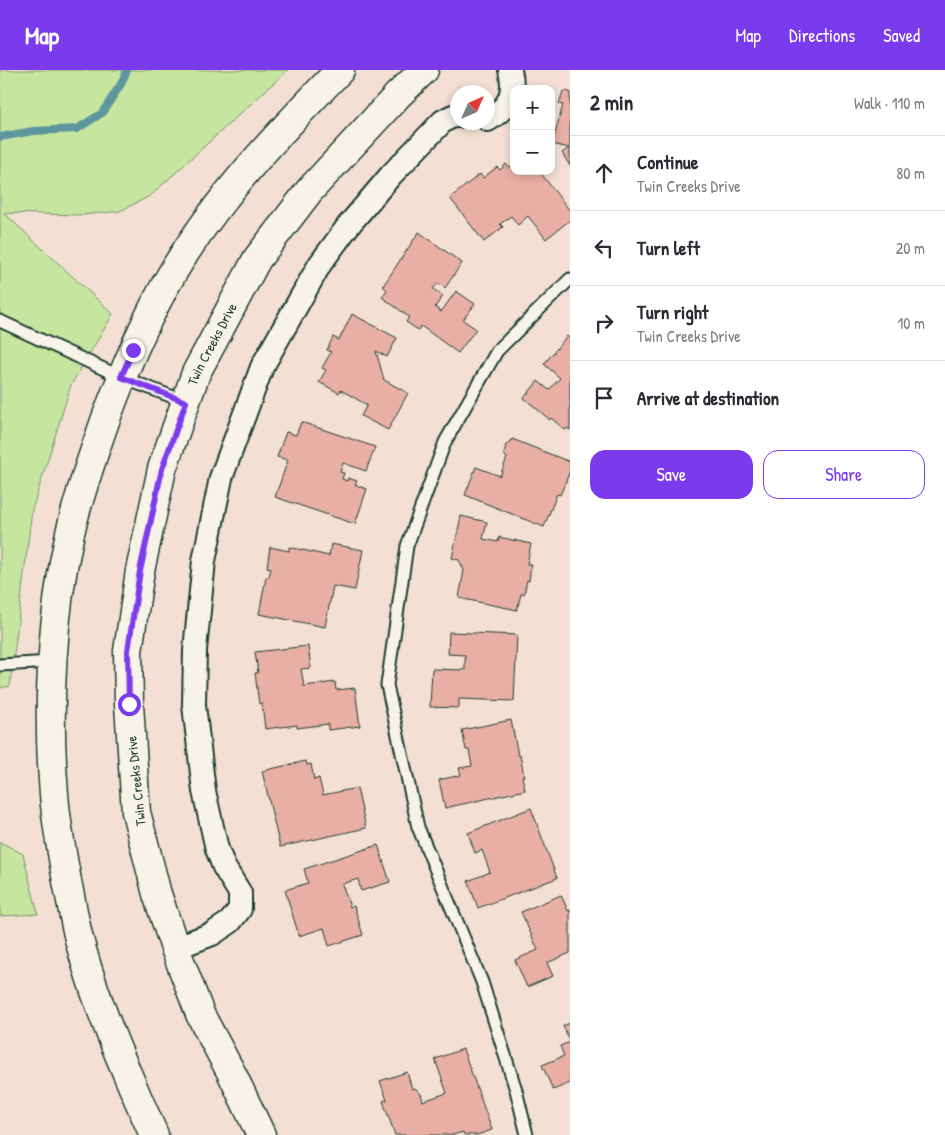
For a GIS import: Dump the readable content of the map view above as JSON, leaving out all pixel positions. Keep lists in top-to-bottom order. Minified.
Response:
{"streets":{"street":["Twin Creeks Drive"]},"north":"top right","page":{"header":"Map","nav":["Map","Directions","Saved"],"heading":["2 min","Walk · 110 m"],"map_buttons":["+","−"],"list":[["Continue","Twin Creeks Drive","80 m"],["Turn left","20 m"],["Turn right","Twin Creeks Drive","10 m"],"Arrive at destination"],"buttons":["Save","Share"]}}
